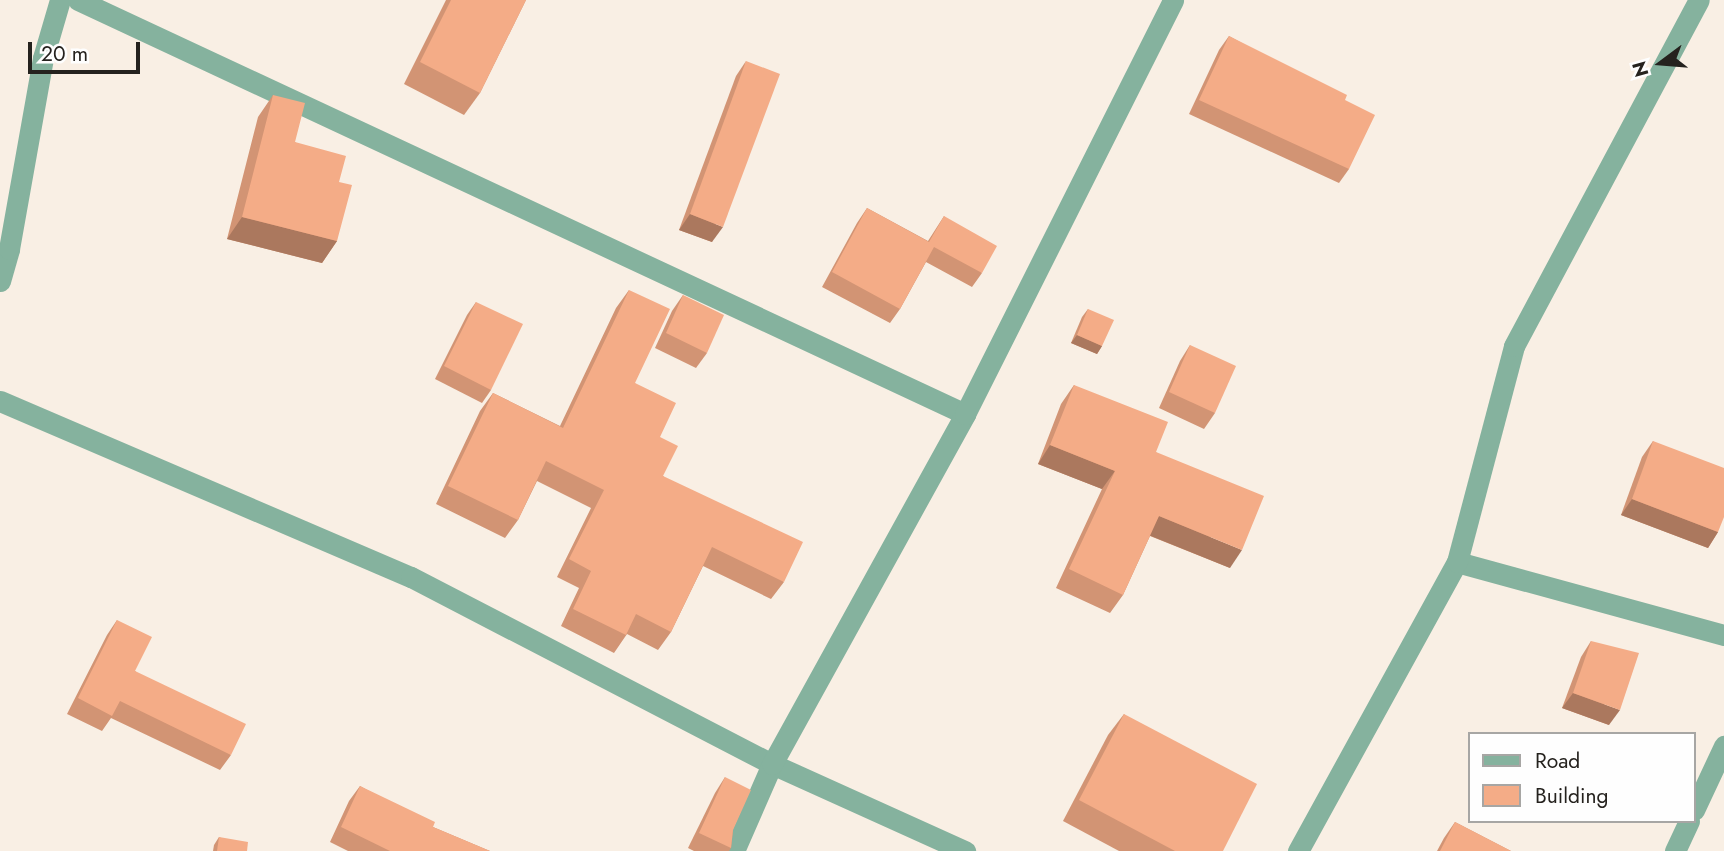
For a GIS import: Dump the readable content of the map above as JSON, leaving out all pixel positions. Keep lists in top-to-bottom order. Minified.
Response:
{"legend":["Road","Building"],"scale_bar":"20 m","north":"left"}
